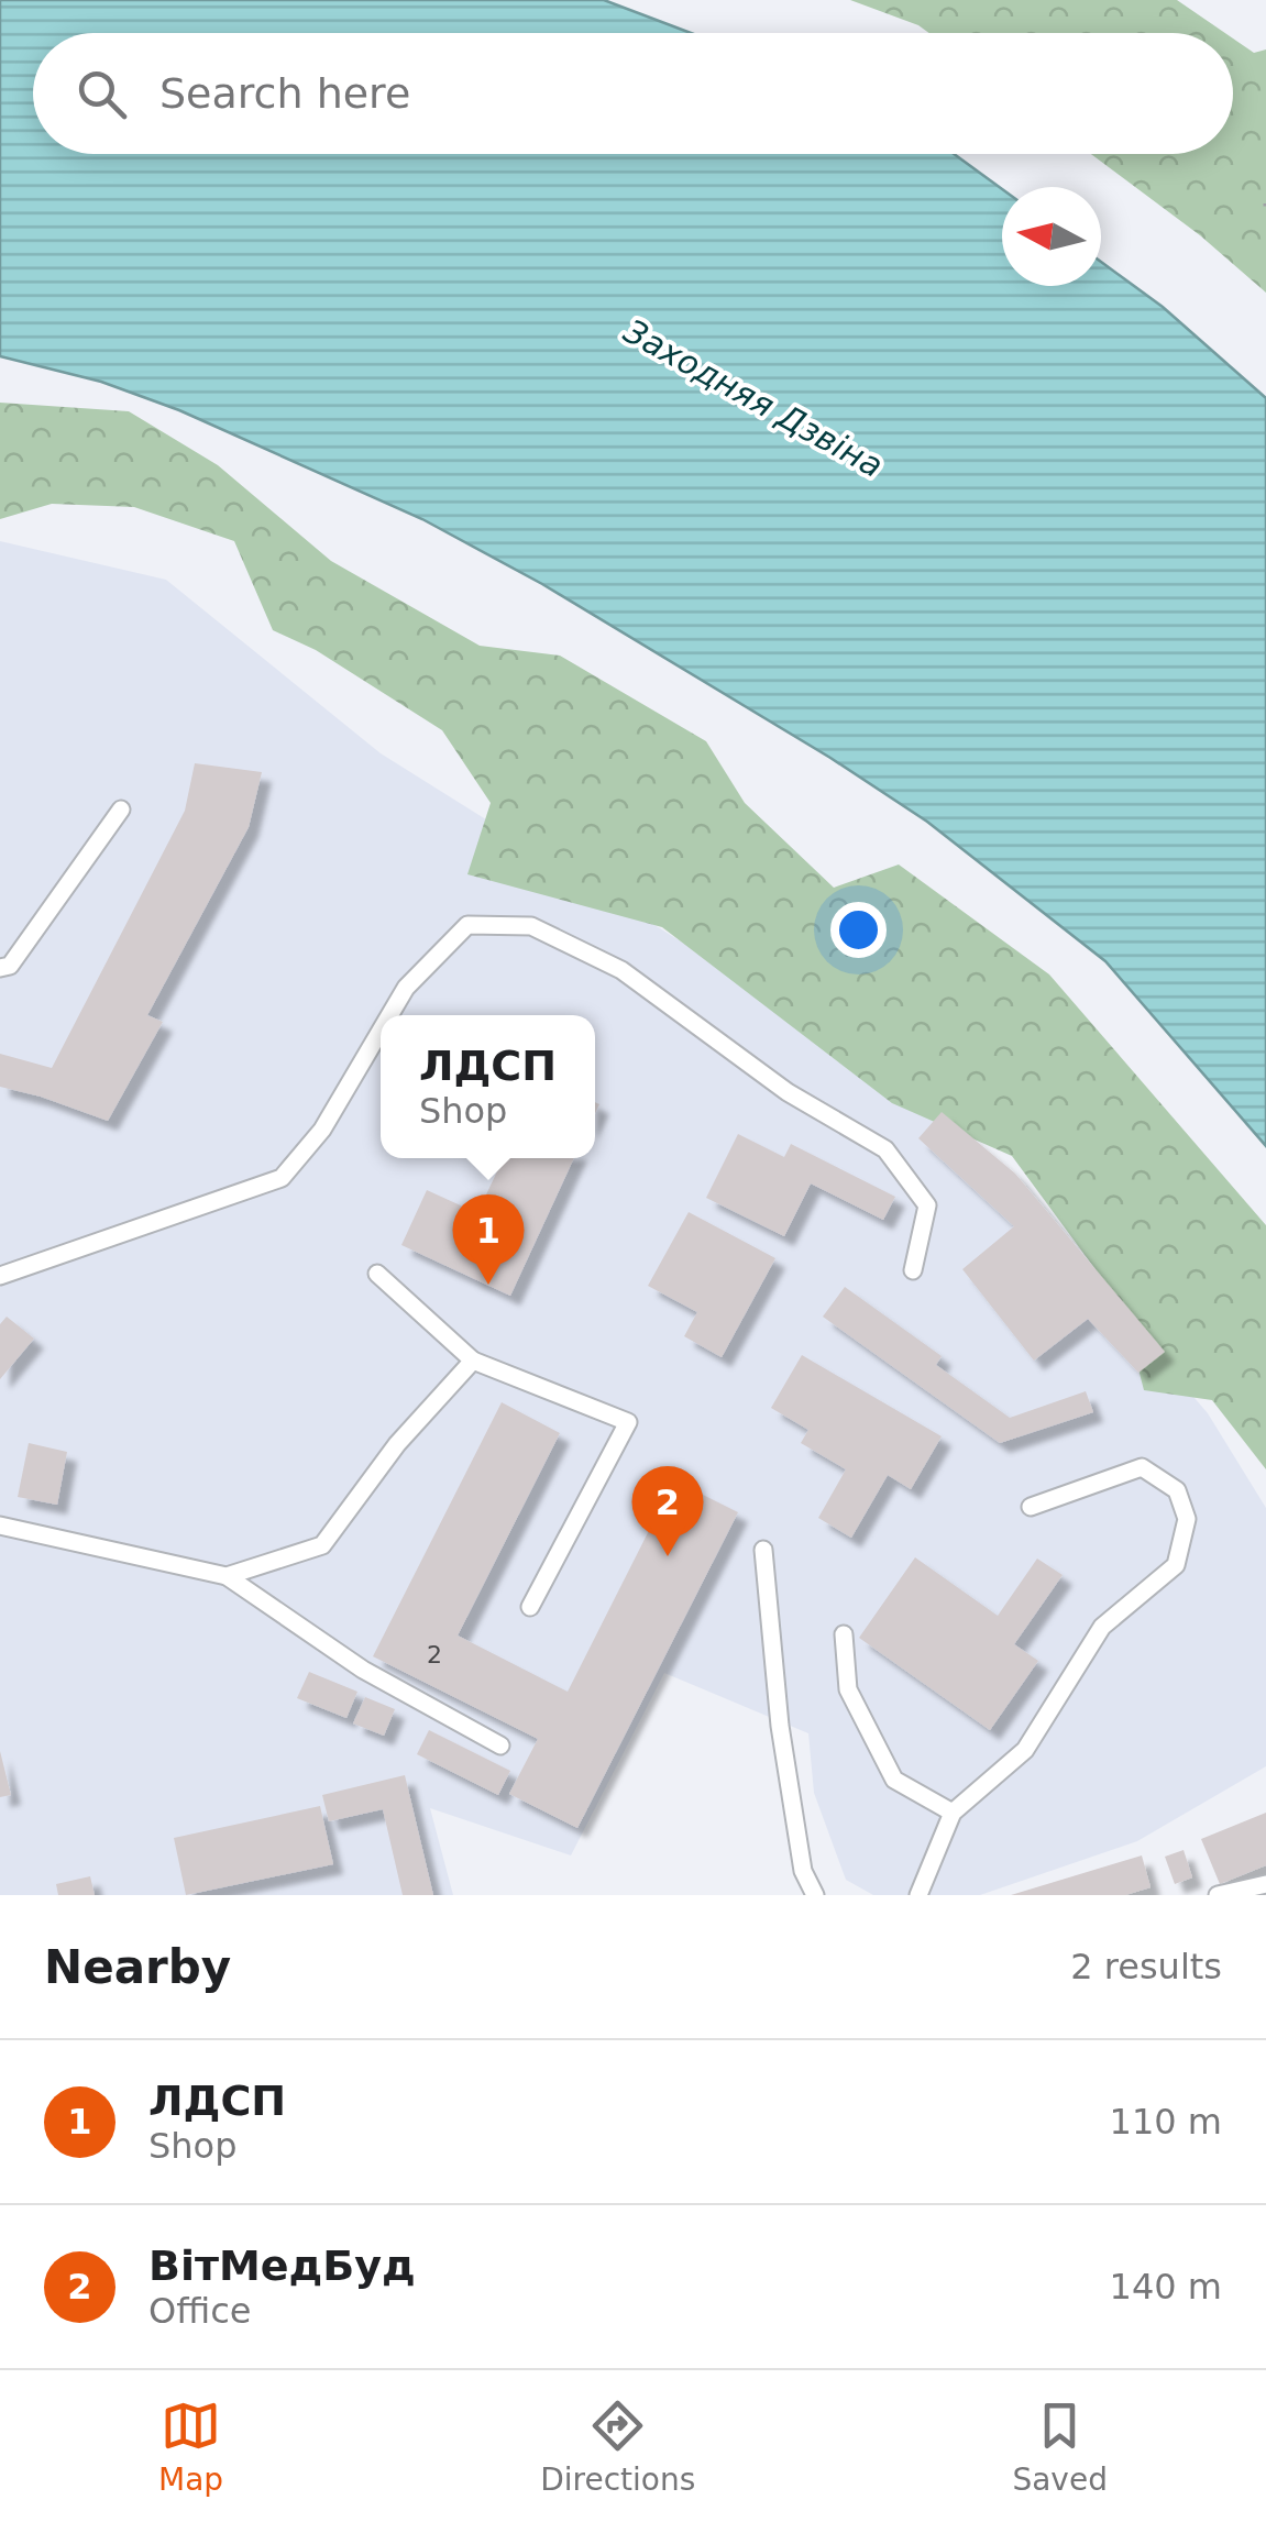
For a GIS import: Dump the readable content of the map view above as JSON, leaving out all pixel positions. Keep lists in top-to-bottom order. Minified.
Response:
{"water":["Заходняя Дзвіна"],"house_numbers":["2"],"north":"left","page":{"search":"Search here","popup":["ЛДСП","Shop"],"pins":["1","2"],"heading":["Nearby","2 results"],"list":[{"mark":"1","name":"ЛДСП","note":"Shop","value":"110 m"},{"mark":"2","name":"ВітМедБуд","note":"Office","value":"140 m"}],"nav":["Map","Directions","Saved"]}}
